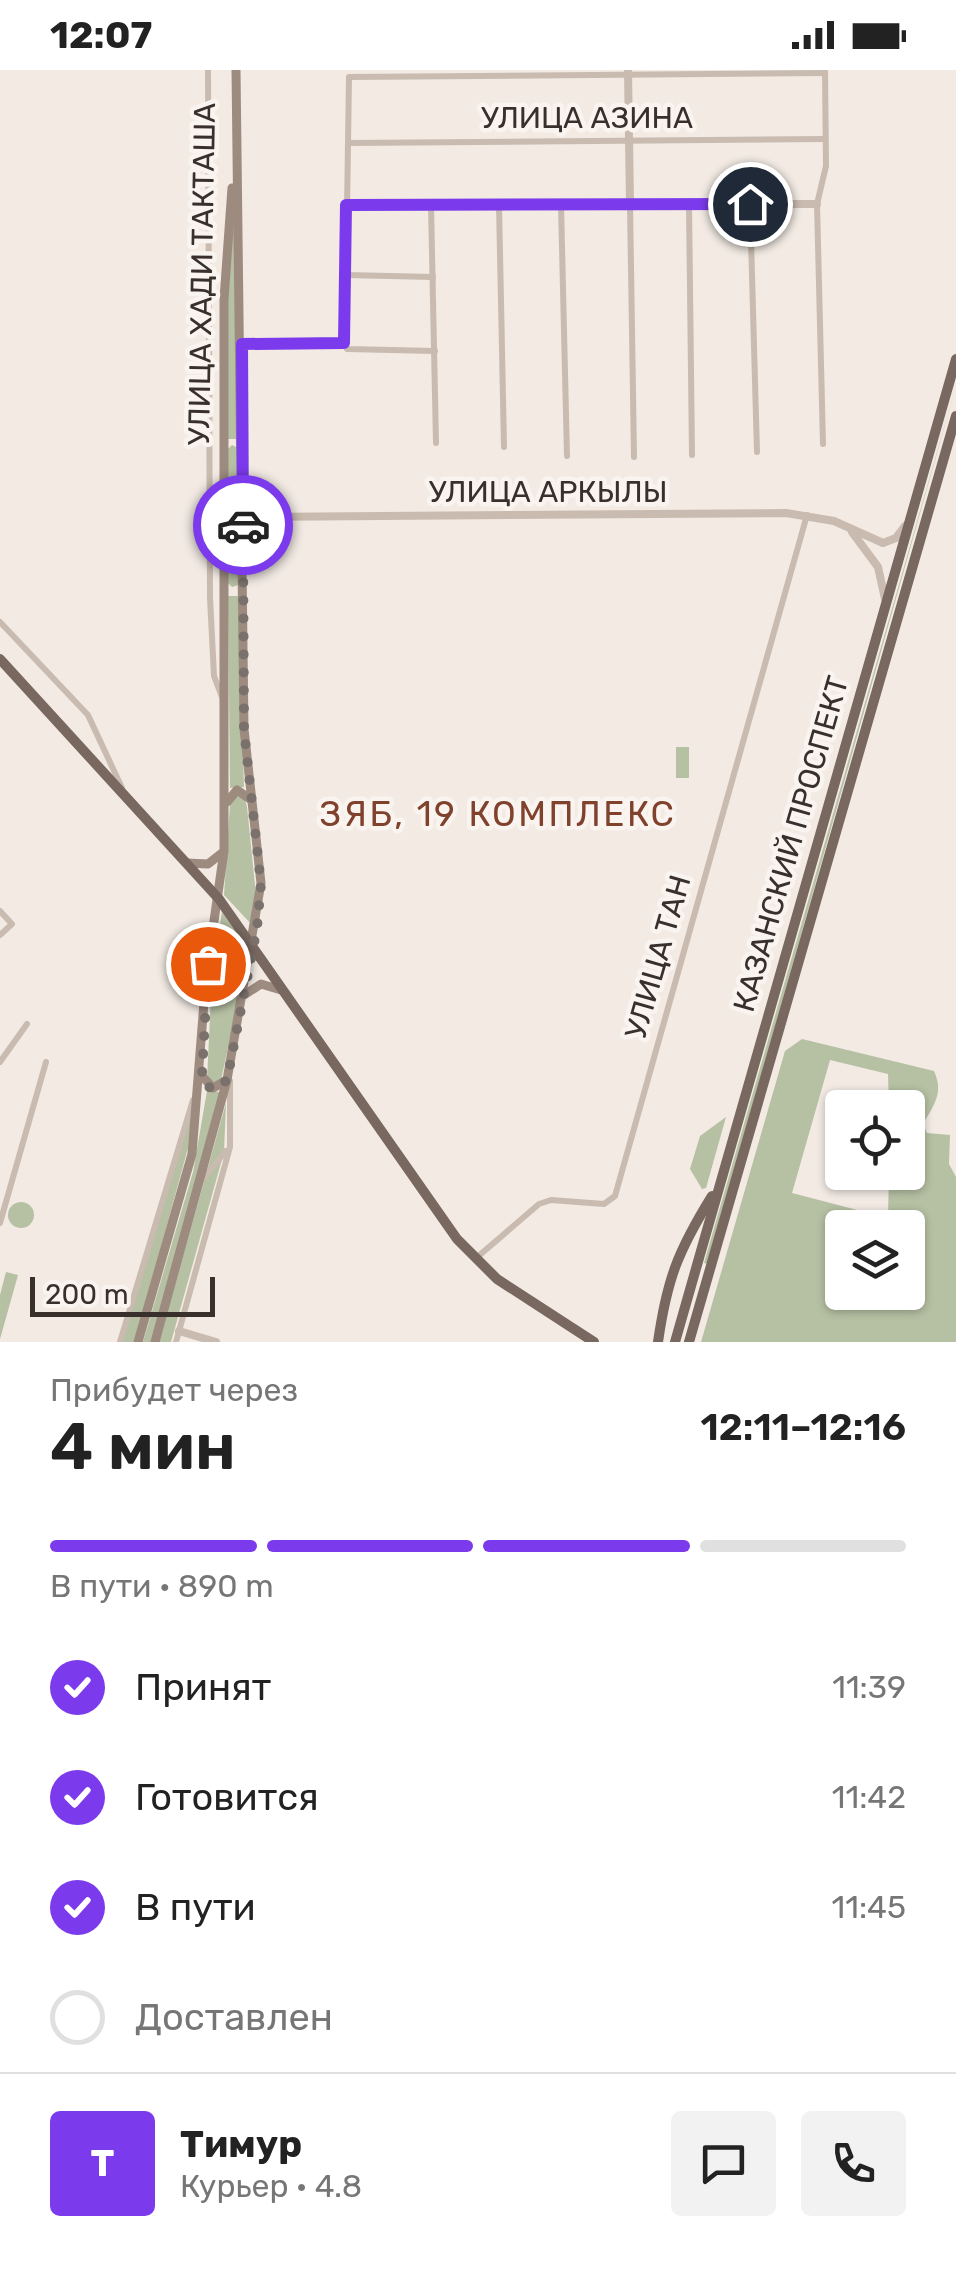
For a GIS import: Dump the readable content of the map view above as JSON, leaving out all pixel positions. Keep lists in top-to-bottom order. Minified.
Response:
{"streets":{"main road":["УЛИЦА ХАДИ ТАКТАША","КАЗАНСКИЙ ПРОСПЕКТ"],"street":["УЛИЦА АЗИНА","УЛИЦА АРКЫЛЫ","УЛИЦА ТАН"]},"crossings":[["УЛИЦА ХАДИ ТАКТАША","УЛИЦА АРКЫЛЫ"],["УЛИЦА АРКЫЛЫ","КАЗАНСКИЙ ПРОСПЕКТ"],["УЛИЦА АРКЫЛЫ","УЛИЦА ТАН"]],"districts":["ЗЯБ, 19 КОМПЛЕКС"],"scale_bar":"200 m","page":{"status":"12:07","scale":"200 m","heading":["4 мин","Прибудет через","12:11–12:16"],"panel":["Тимур","Курьер · 4.8"],"bar":"В пути · 890 m","list":[["Принят","11:39"],["Готовится","11:42"],["В пути","11:45"],"Доставлен"],"round":"Т"}}
